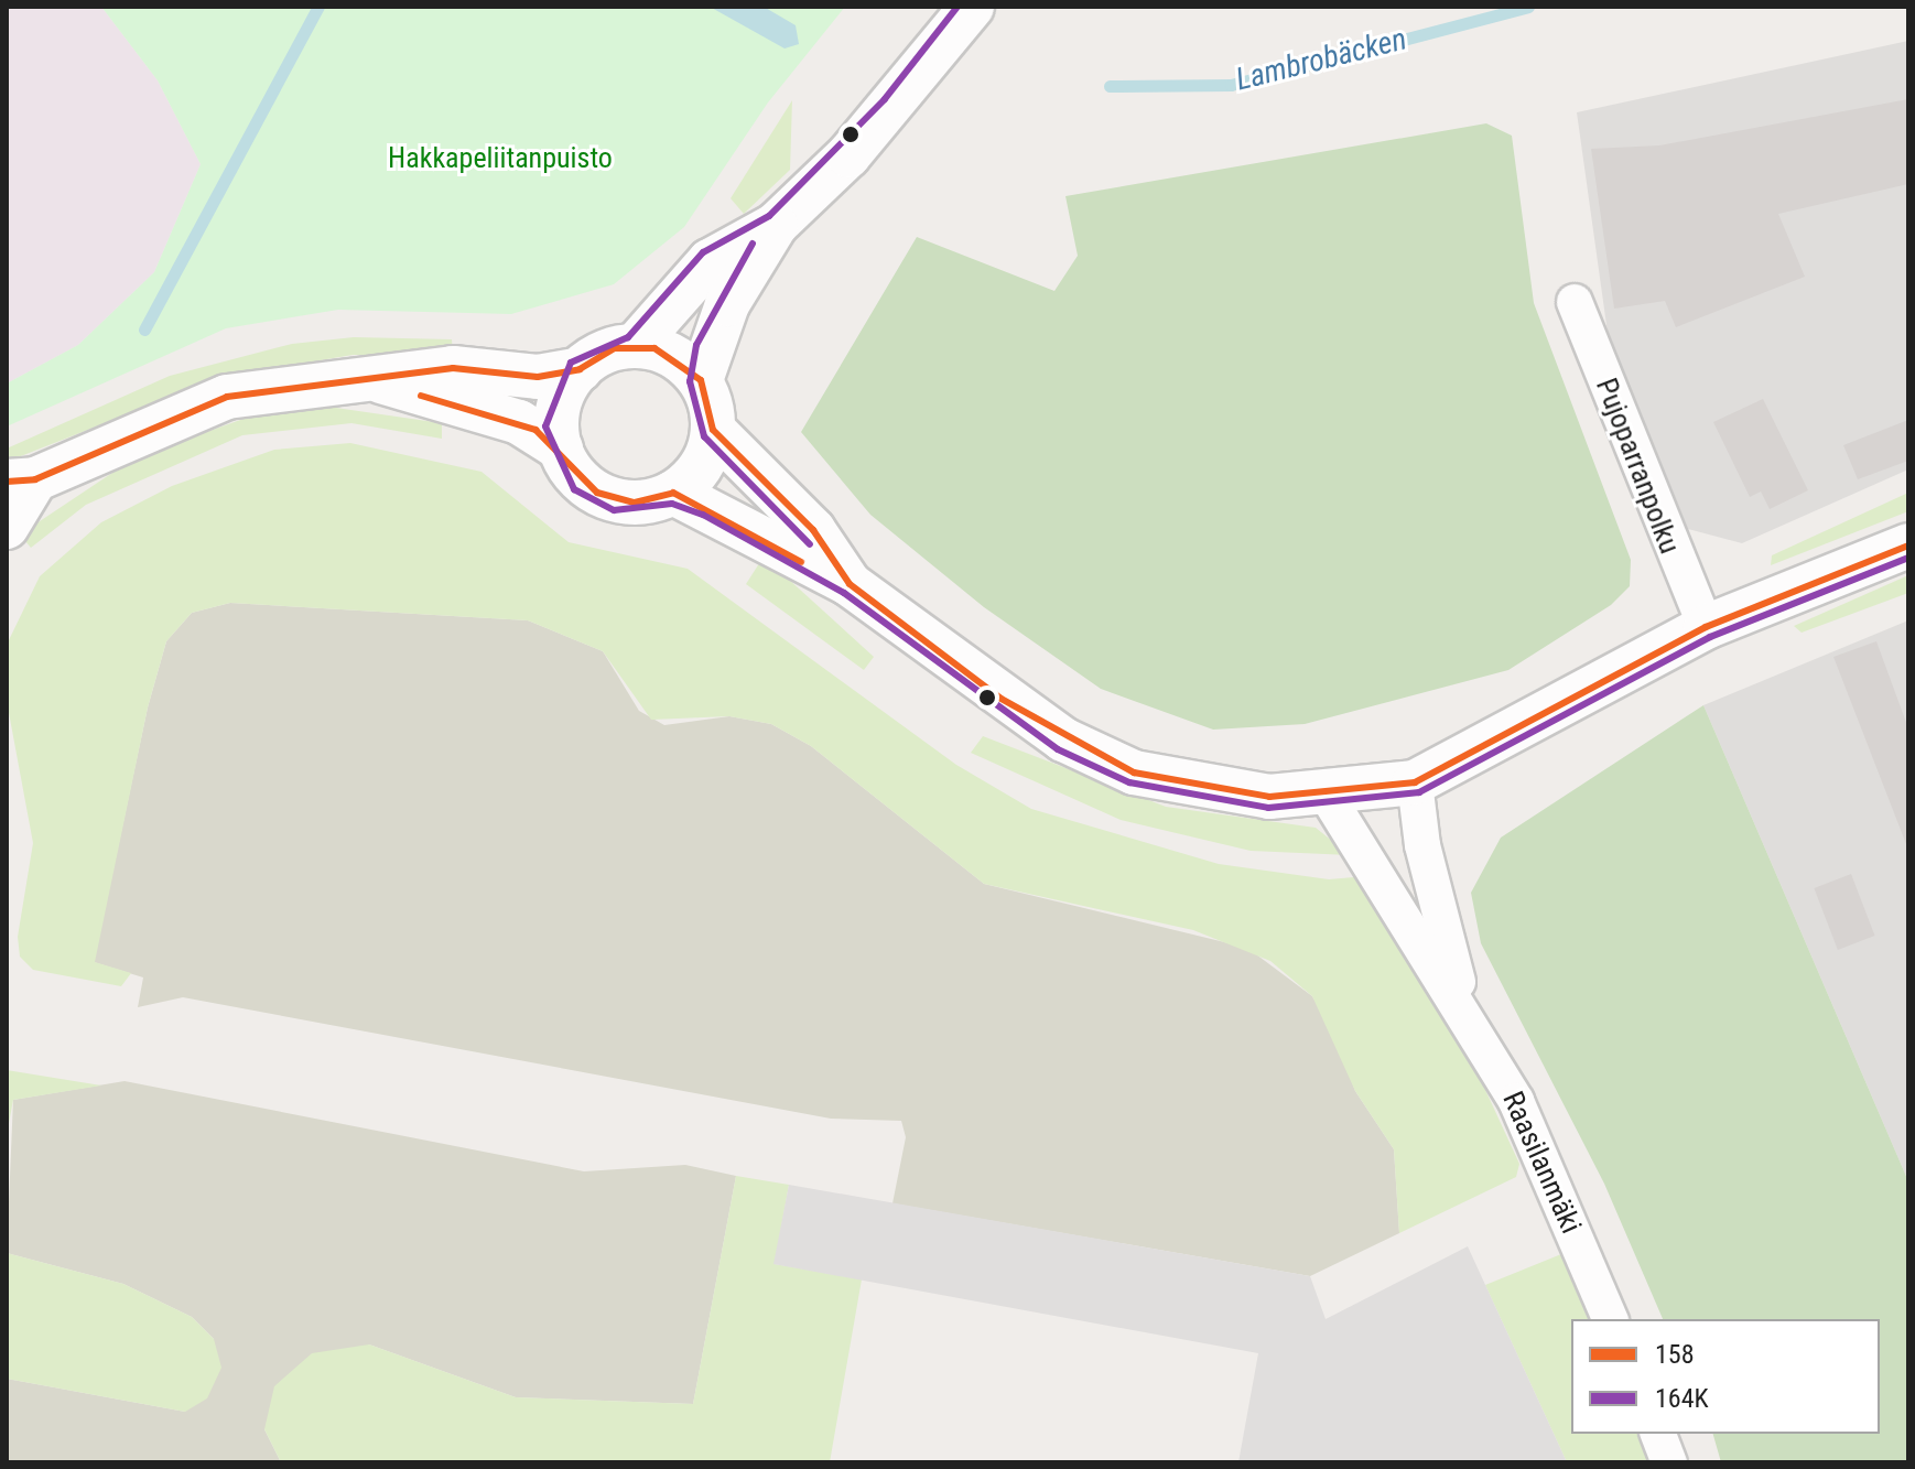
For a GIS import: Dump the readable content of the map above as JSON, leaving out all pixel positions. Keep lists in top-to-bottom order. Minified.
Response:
{"streets":{"street":["Pujoparranpolku","Raasilanmäki"]},"water":["Lambrobäcken"],"parks":["Hakkapeliitanpuisto"],"lines":["transit line 164K","transit line 158"],"legend":["158","164K"]}
